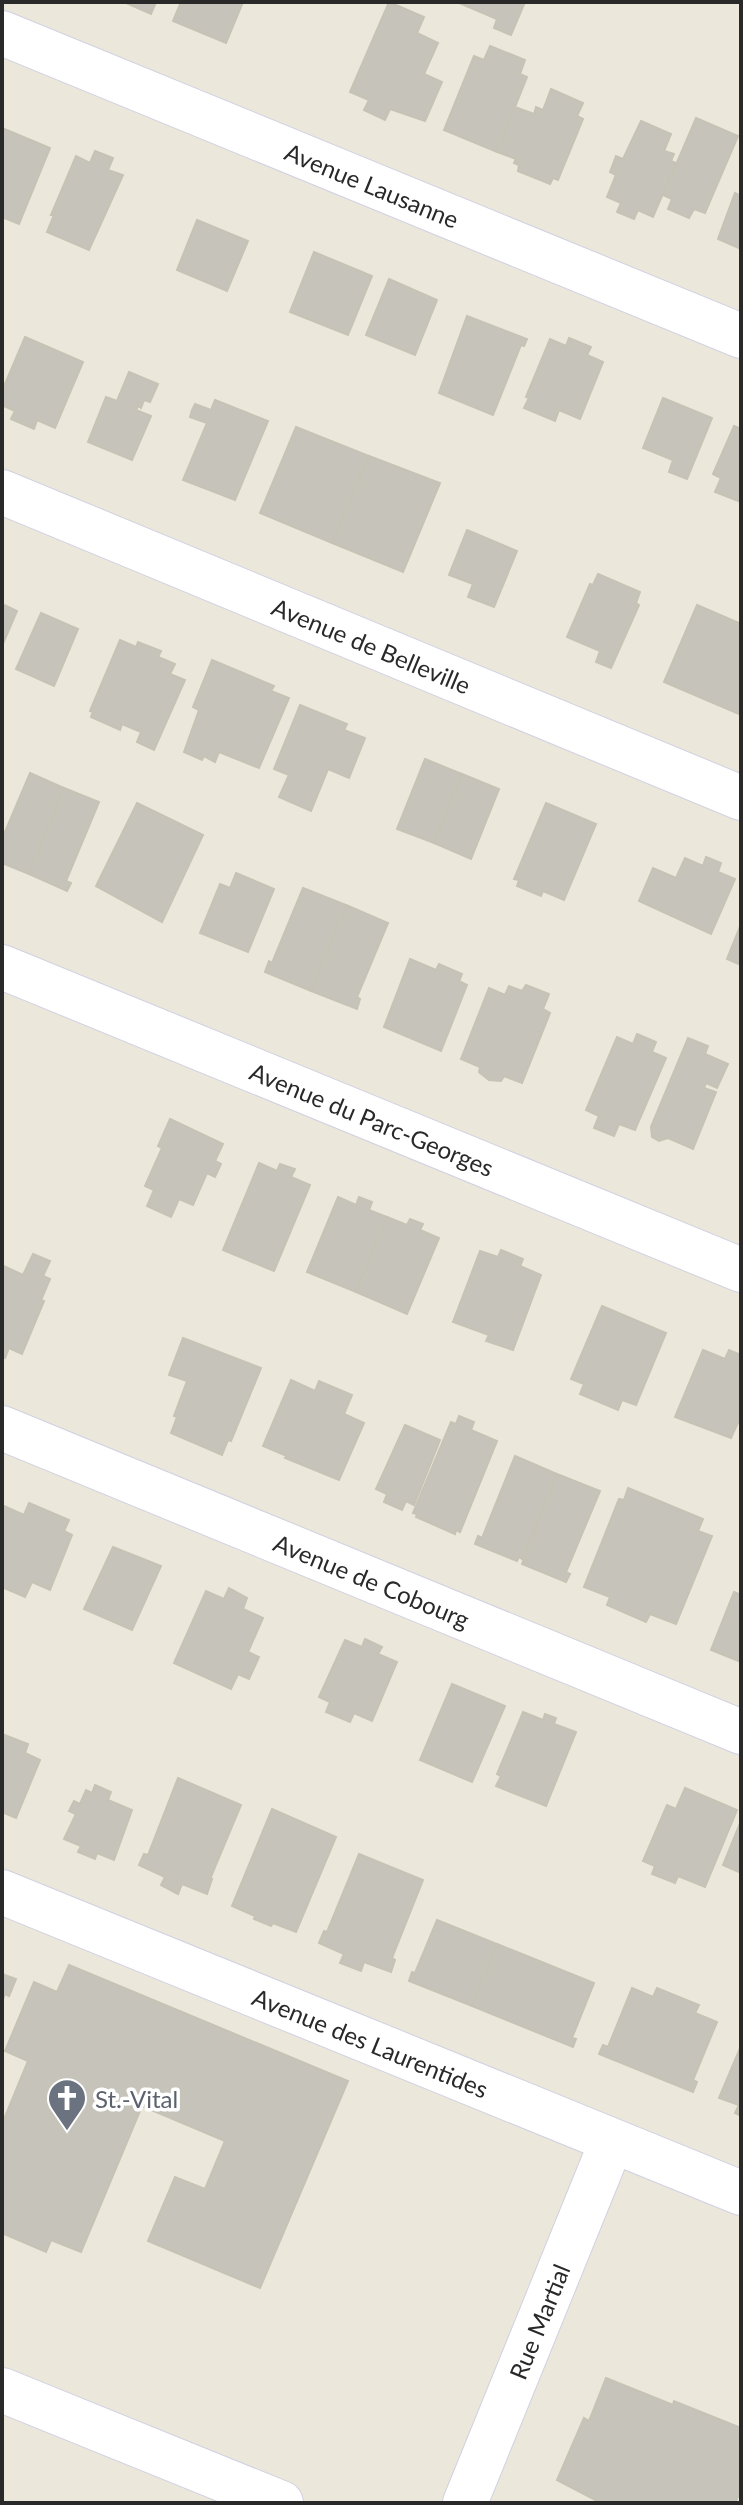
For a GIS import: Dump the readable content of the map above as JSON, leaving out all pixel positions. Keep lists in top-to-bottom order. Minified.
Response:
{"streets":{"street":["Avenue Lausanne","Avenue de Belleville","Avenue du Parc-Georges","Avenue de Cobourg","Avenue des Laurentides","Rue Martial"]},"crossings":[["Avenue des Laurentides","Rue Martial"]],"places":{"church":["St.-Vital"]}}
